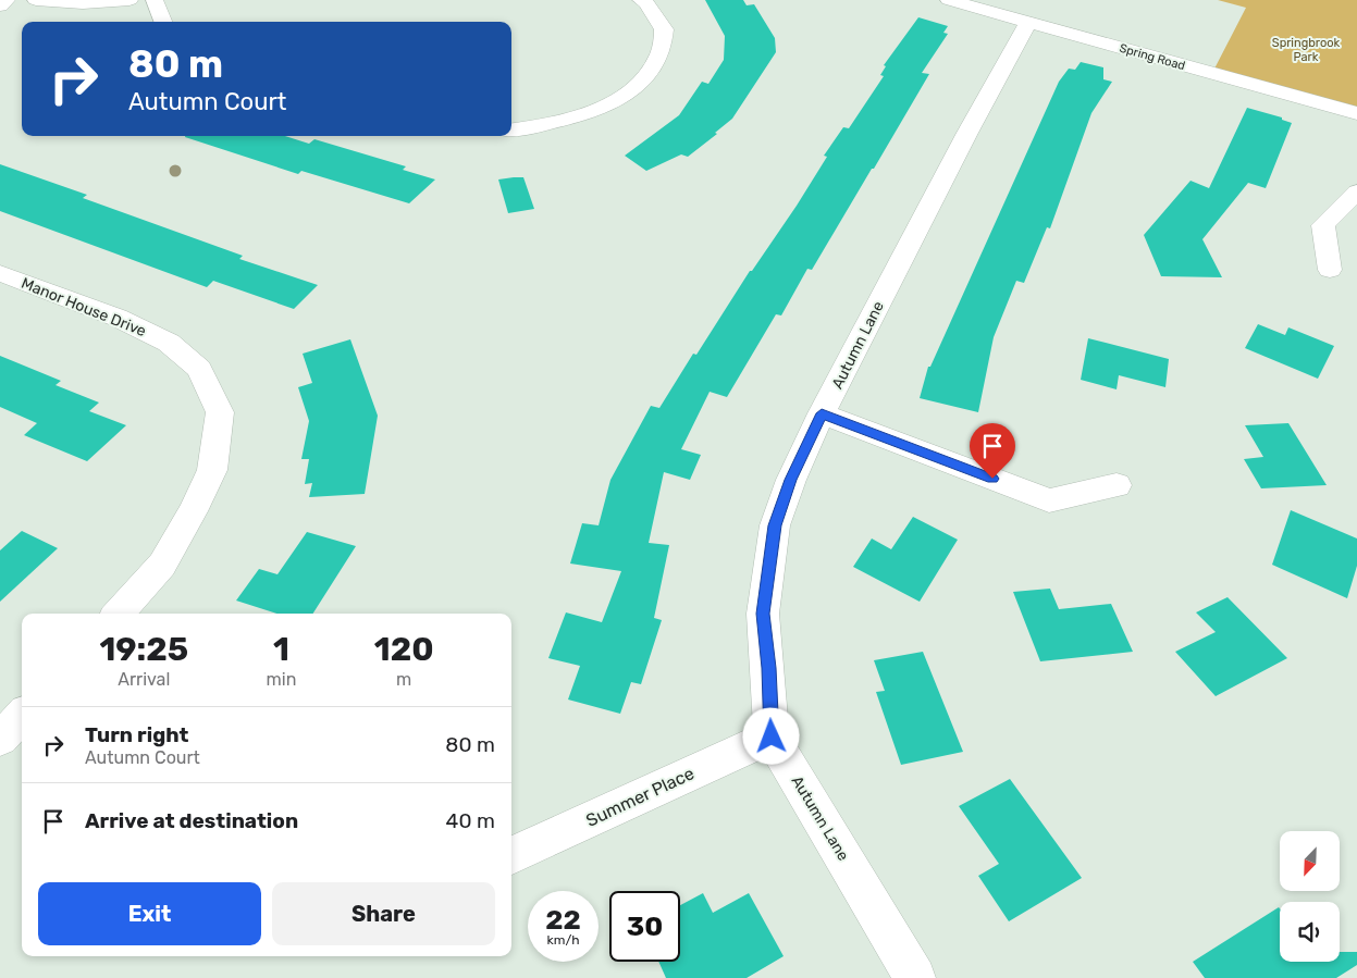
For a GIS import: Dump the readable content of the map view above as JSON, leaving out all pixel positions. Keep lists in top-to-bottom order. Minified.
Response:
{"streets":{"street":["Spring Road","Manor House Drive","Autumn Lane","Summer Place"]},"crossings":[["Spring Road","Autumn Lane"],["Autumn Lane","Summer Place"]],"parks":["Springbrook Park"],"north":"bottom left","page":{"turn":["80 m","Autumn Court"],"eta":["19:25","Arrival","1","min","120","m"],"list":[{"name":"Turn right","note":"Autumn Court","value":"80 m"},{"name":"Arrive at destination","value":"40 m"}],"buttons":["Exit","Share"],"speed":"22 km/h","limit":"30"}}
